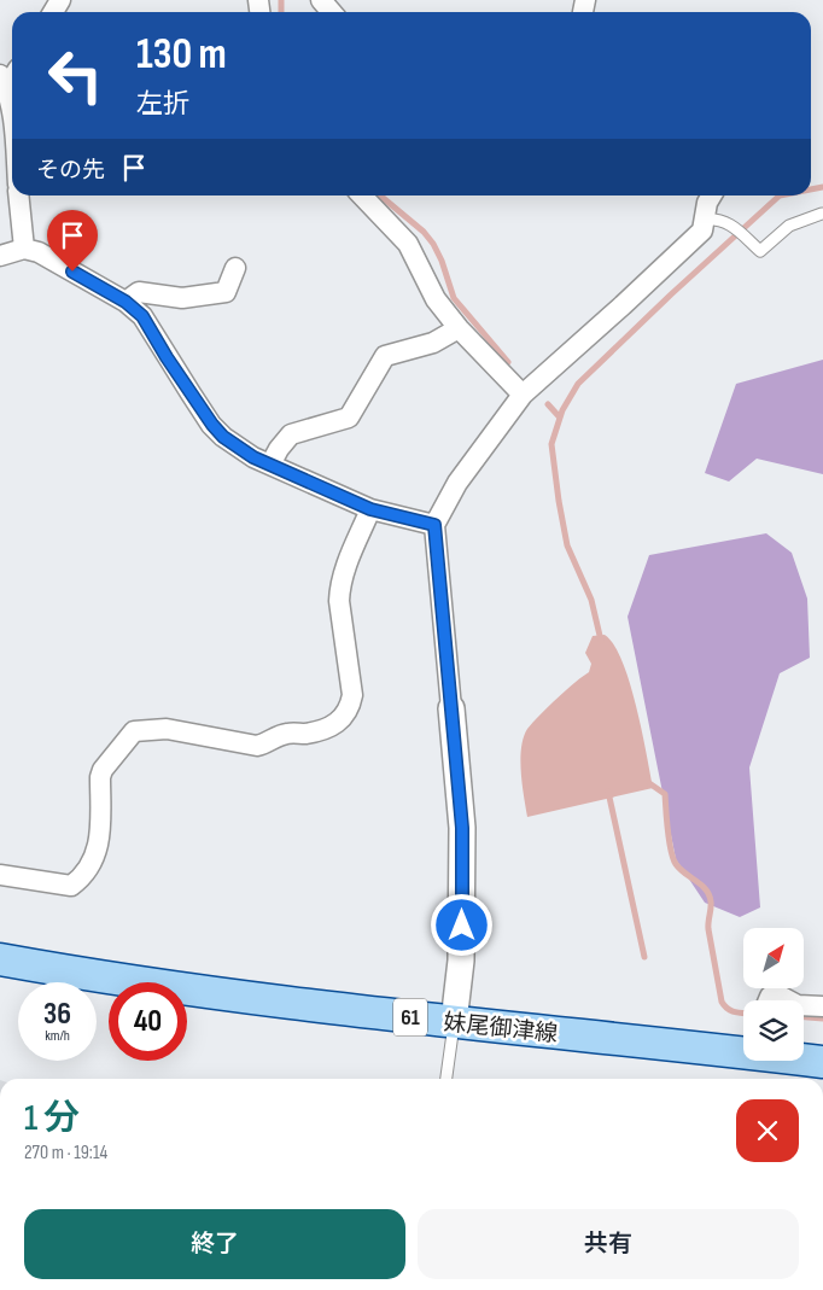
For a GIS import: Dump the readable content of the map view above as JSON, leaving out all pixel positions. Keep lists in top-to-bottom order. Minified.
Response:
{"streets":{"main road":["61","妹尾御津線"]},"north":"top right","page":{"turn":["130 m","左折"],"then":"その先","speed":"36 km/h","limit":"40","heading":["1 分","270 m · 19:14"],"buttons":["終了","共有"]}}
